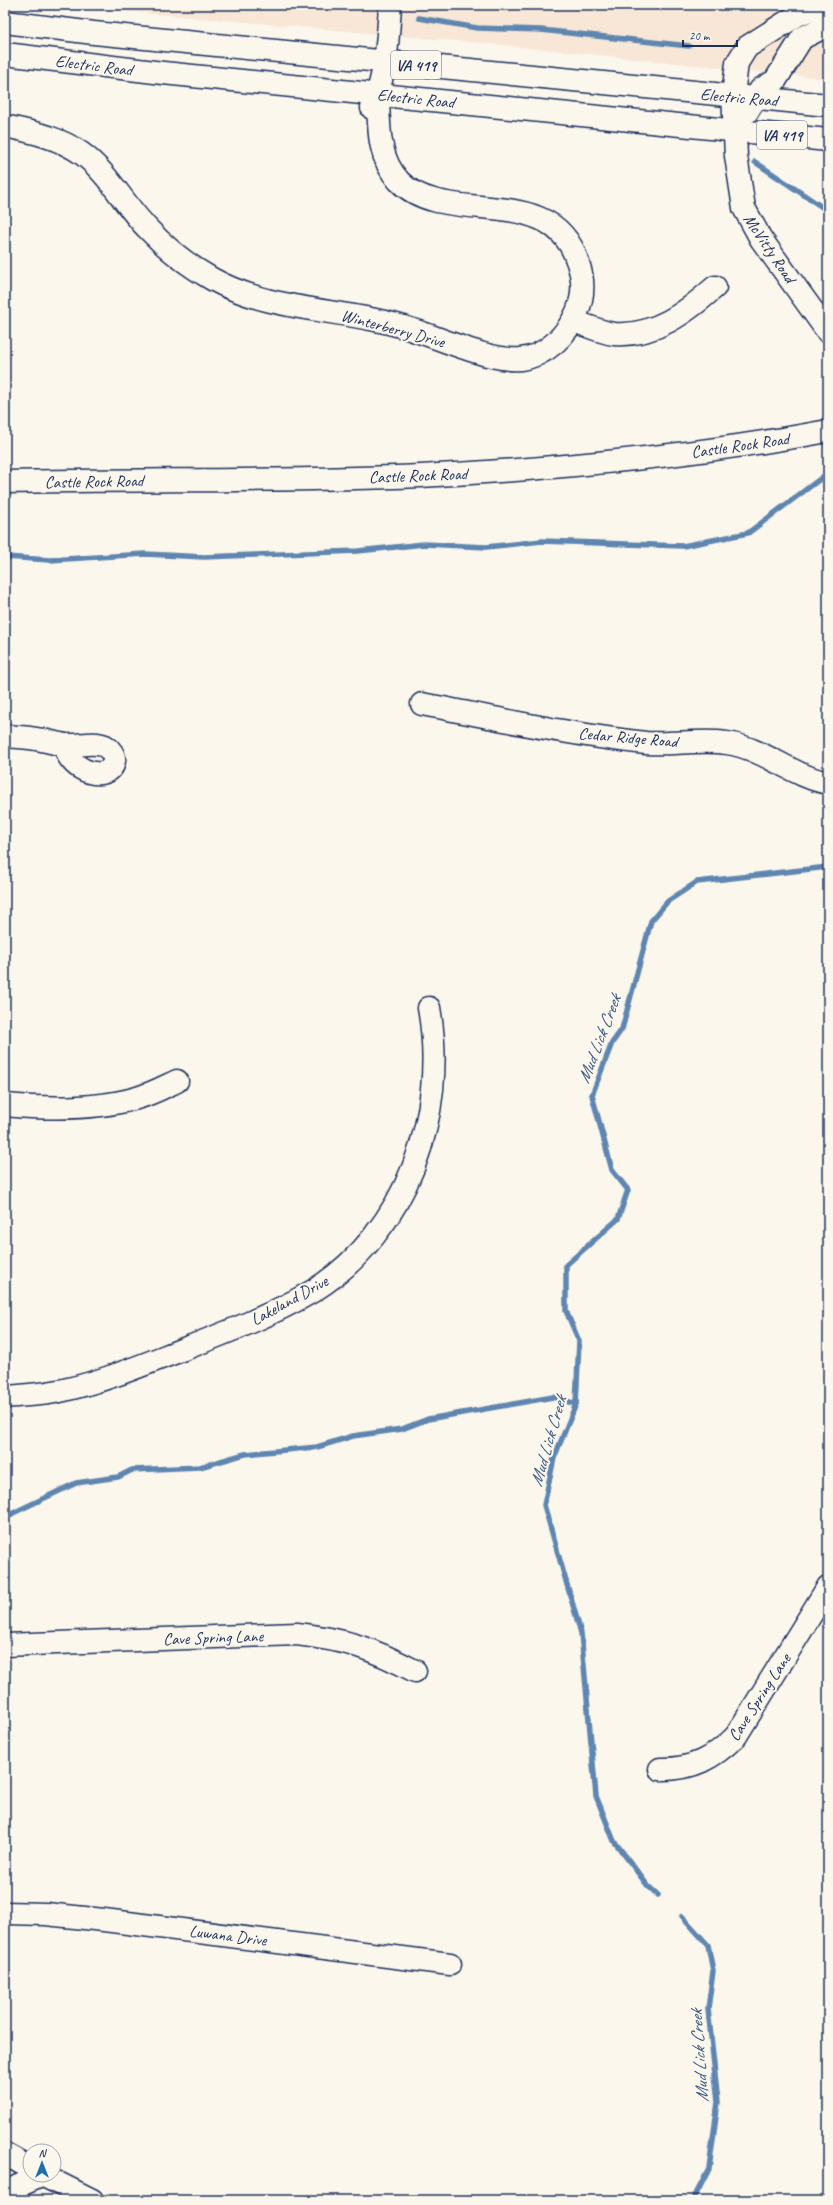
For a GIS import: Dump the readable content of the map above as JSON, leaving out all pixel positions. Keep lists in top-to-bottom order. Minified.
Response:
{"streets":{"street":["Electric Road","VA 419","McVitty Road","Winterberry Drive","Castle Rock Road","Cedar Ridge Road","Lakeland Drive","Cave Spring Lane","Luwana Drive"]},"crossings":[["Electric Road","McVitty Road"],["Electric Road","Winterberry Drive"]],"water":["Mud Lick Creek"],"scale_bar":"20 m","north":"top"}
